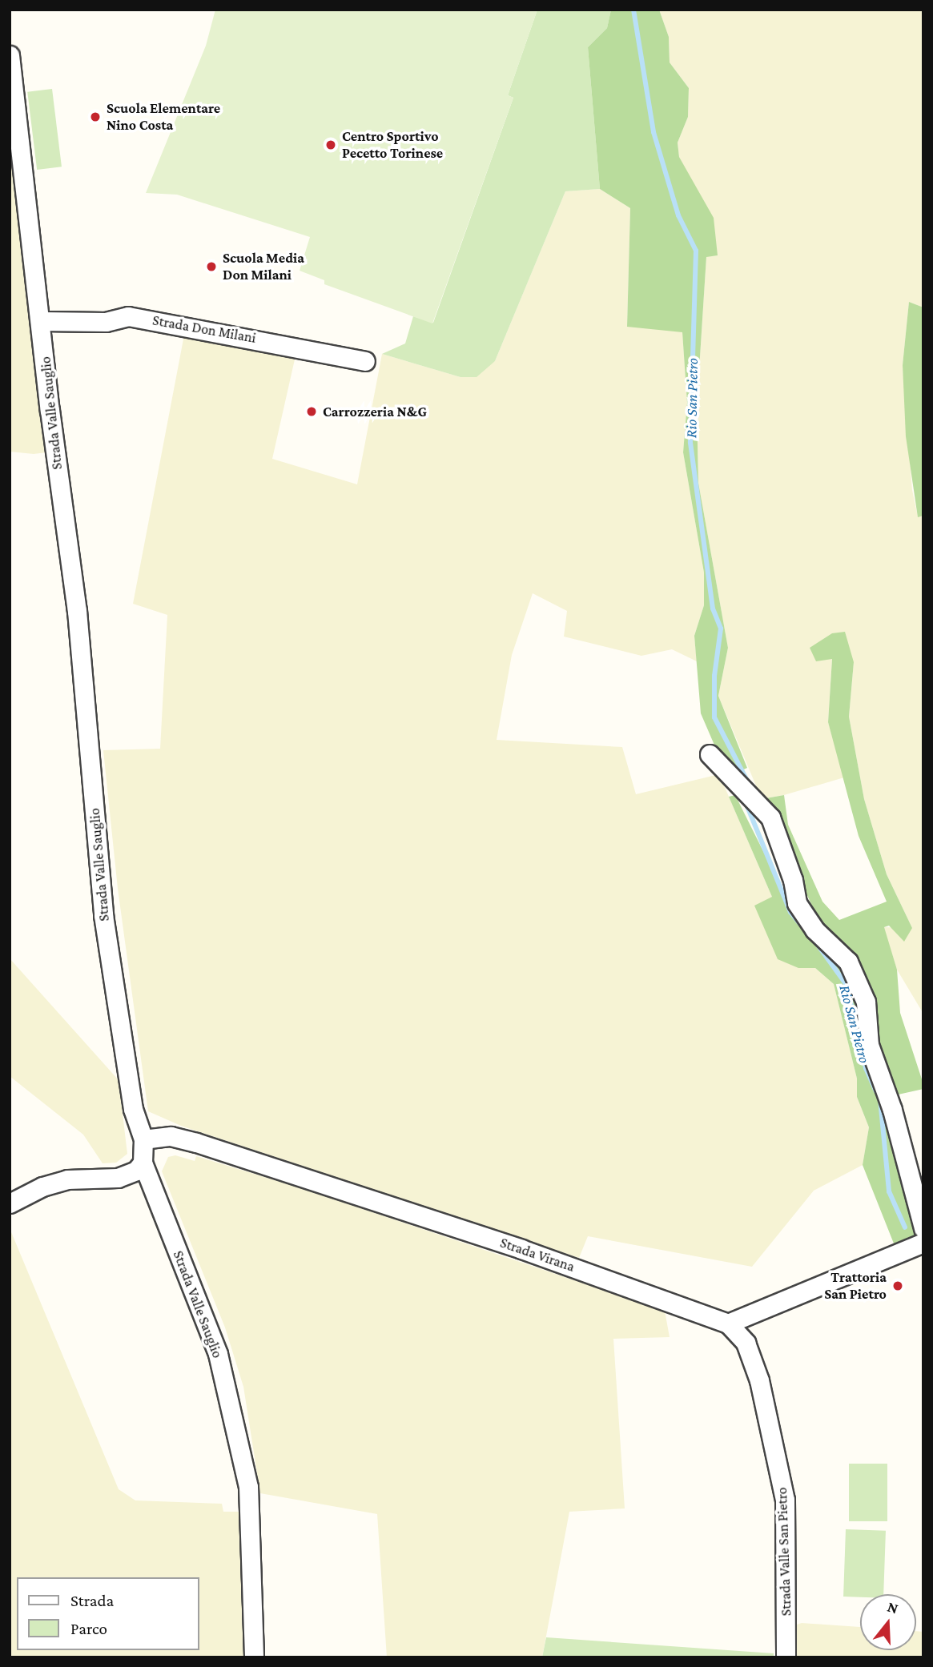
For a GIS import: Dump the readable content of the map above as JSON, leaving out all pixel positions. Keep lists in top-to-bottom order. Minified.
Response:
{"streets":{"street":["Strada Don Milani","Strada Valle Sauglio","Strada Virana","Strada Valle San Pietro"]},"crossings":[["Strada Don Milani","Strada Valle Sauglio"],["Strada Valle Sauglio","Strada Virana"],["Strada Virana","Strada Valle San Pietro"]],"water":["Rio San Pietro"],"places":["Scuola Elementare Nino Costa","Centro Sportivo Pecetto Torinese","Scuola Media Don Milani","Carrozzeria N&G","Trattoria San Pietro"],"legend":["Strada","Parco"],"north":"top"}
